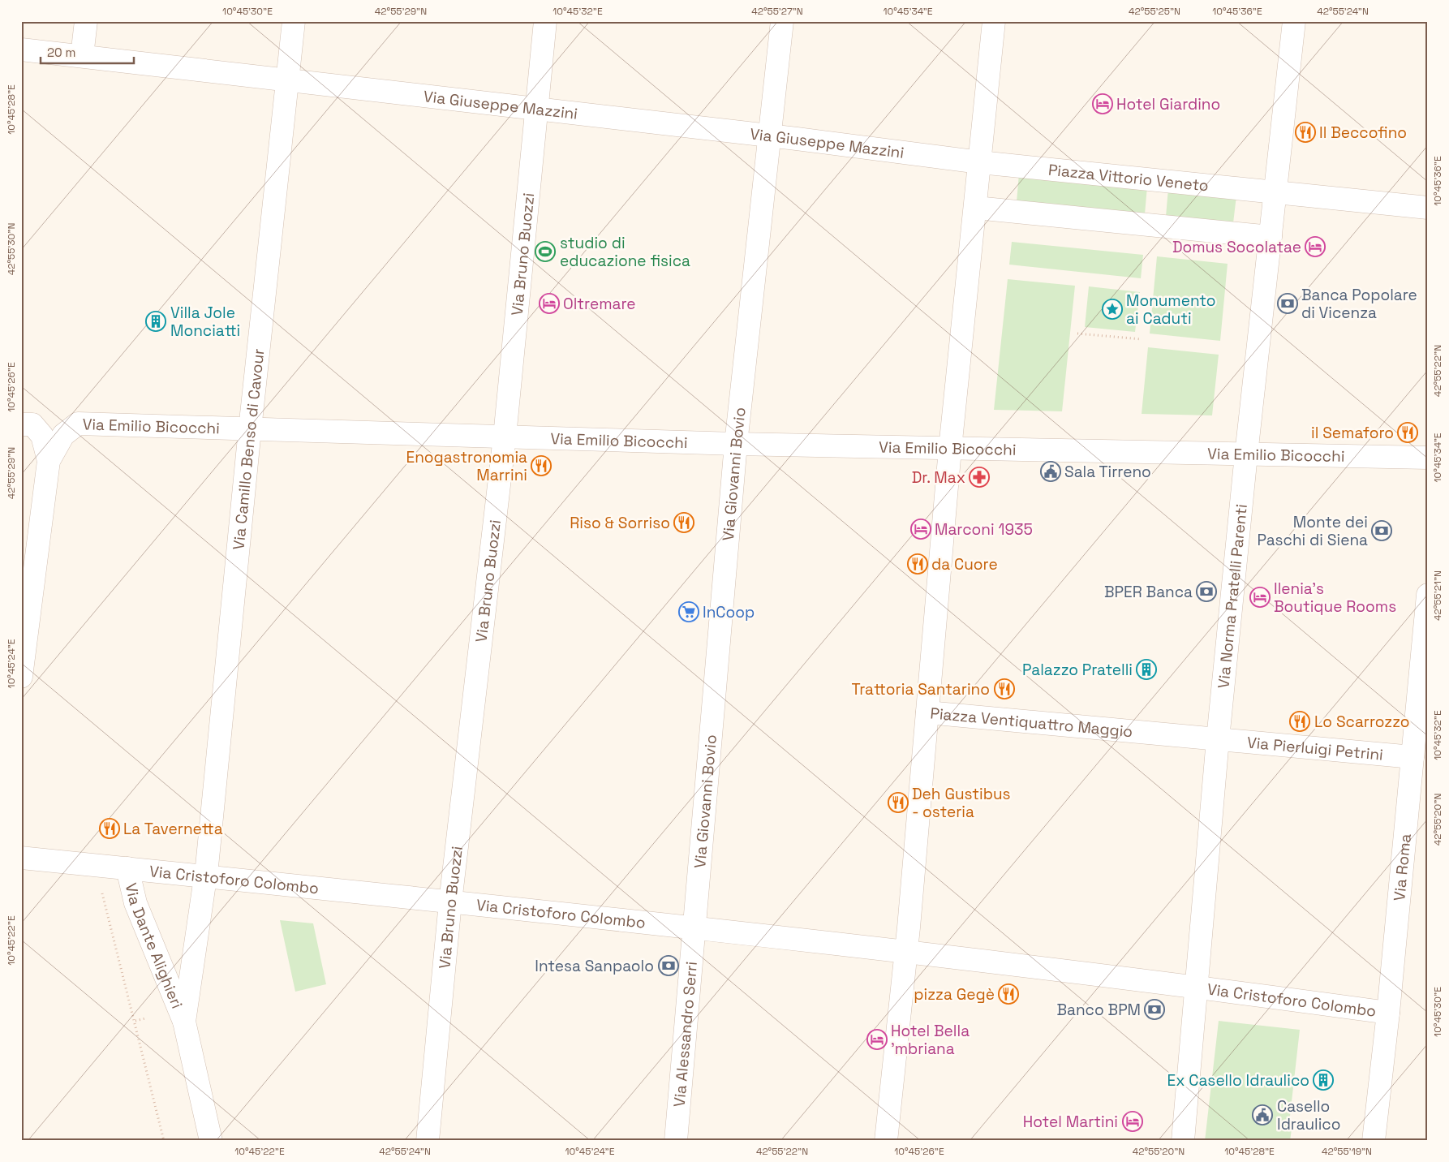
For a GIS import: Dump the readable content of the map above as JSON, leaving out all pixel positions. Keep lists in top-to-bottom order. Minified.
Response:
{"streets":{"street":["Via Giuseppe Mazzini","Piazza Vittorio Veneto","Via Bruno Buozzi","Via Emilio Bicocchi","Via Camillo Benso di Cavour","Via Giovanni Bovio","Via Norma Pratelli Parenti","Piazza Ventiquattro Maggio","Via Pierluigi Petrini","Via Roma","Via Cristoforo Colombo","Via Dante Alighieri","Via Alessandro Serri"]},"crossings":[["Via Giuseppe Mazzini","Piazza Vittorio Veneto"],["Via Giuseppe Mazzini","Via Bruno Buozzi"],["Via Giuseppe Mazzini","Via Camillo Benso di Cavour"],["Via Giuseppe Mazzini","Via Giovanni Bovio"],["Via Bruno Buozzi","Via Emilio Bicocchi"],["Via Bruno Buozzi","Via Cristoforo Colombo"],["Via Emilio Bicocchi","Via Camillo Benso di Cavour"],["Via Emilio Bicocchi","Via Giovanni Bovio"],["Via Emilio Bicocchi","Via Norma Pratelli Parenti"],["Via Camillo Benso di Cavour","Via Cristoforo Colombo"],["Via Camillo Benso di Cavour","Via Dante Alighieri"],["Via Giovanni Bovio","Via Cristoforo Colombo"],["Via Giovanni Bovio","Via Alessandro Serri"],["Via Norma Pratelli Parenti","Piazza Ventiquattro Maggio"],["Via Norma Pratelli Parenti","Via Pierluigi Petrini"],["Piazza Ventiquattro Maggio","Via Pierluigi Petrini"],["Piazza Ventiquattro Maggio","Via Cristoforo Colombo"],["Via Pierluigi Petrini","Via Roma"],["Via Roma","Via Cristoforo Colombo"],["Via Cristoforo Colombo","Via Dante Alighieri"],["Via Cristoforo Colombo","Via Alessandro Serri"]],"places":{"hotel":["Hotel Giardino","Domus Socolatae","Oltremare","Marconi 1935","Ilenia's Boutique Rooms","Hotel Bella 'mbriana","Hotel Martini"],"restaurant":["Il Beccofino","il Semaforo","Enogastronomia Marrini","Riso & Sorriso","da Cuore","Trattoria Santarino","Lo Scarrozzo","Deh Gustibus - osteria","La Tavernetta","pizza Gegè"],"sports":["studio di educazione fisica"],"bank":["Banca Popolare di Vicenza","Monte dei Paschi di Siena","BPER Banca","Intesa Sanpaolo","Banco BPM"],"place":["Monumento ai Caduti"],"building":["Villa Jole Monciatti","Palazzo Pratelli","Ex Casello Idraulico"],"public building":["Sala Tirreno","Casello Idraulico"],"pharmacy":["Dr. Max"],"supermarket":["InCoop"]},"scale_bar":"20 m","coordinates":["10°45'30\"E","42°55'29\"N","10°45'32\"E","42°55'27\"N","10°45'34\"E","42°55'25\"N","10°45'36\"E","42°55'24\"N","10°45'28\"E","42°55'30\"N","42°55'22\"N","10°45'26\"E","42°55'21\"N","10°45'24\"E","42°55'20\"N","10°45'22\"E","42°55'19\"N"]}
